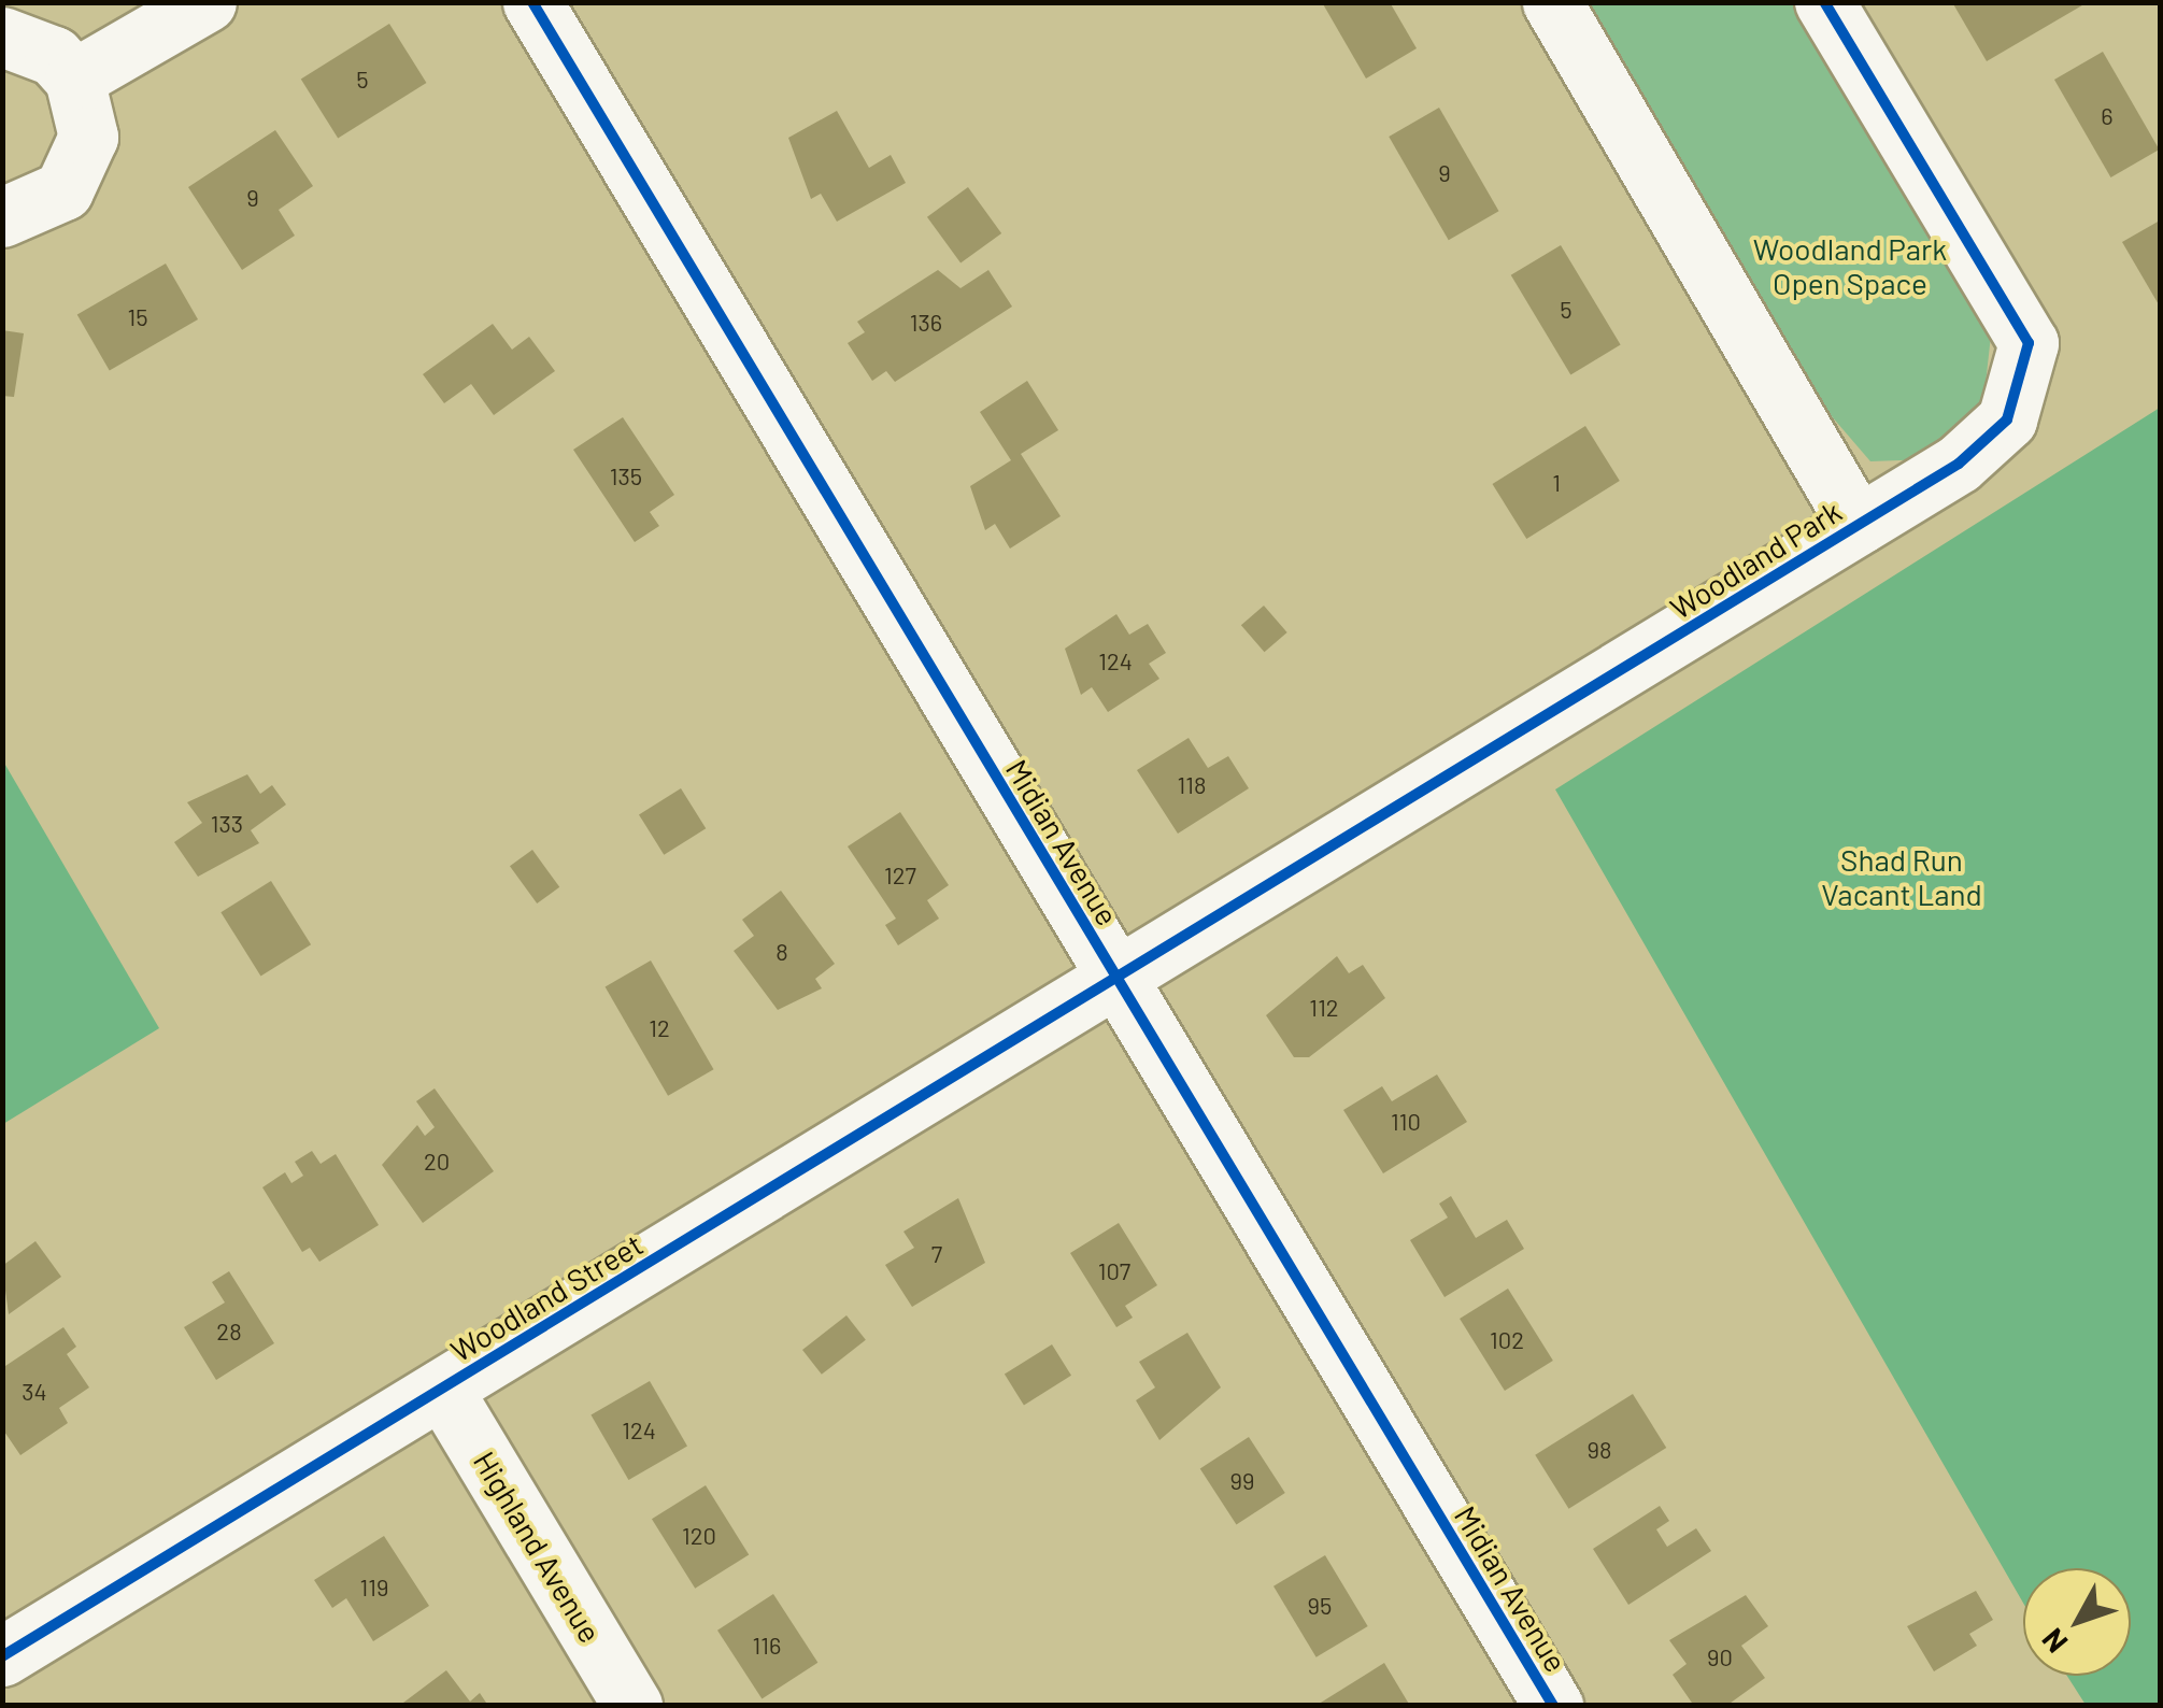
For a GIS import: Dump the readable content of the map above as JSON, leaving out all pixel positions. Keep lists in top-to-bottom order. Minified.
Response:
{"streets":{"street":["Woodland Park","Midian Avenue","Woodland Street","Highland Avenue"]},"crossings":[["Woodland Park","Midian Avenue"],["Woodland Park","Woodland Street"],["Midian Avenue","Woodland Street"],["Woodland Street","Highland Avenue"]],"parks":["Woodland Park Open Space","Shad Run Vacant Land"],"house_numbers":["5","6","9","9","5","15","136","135","1","124","118","133","127","8","112","12","110","20","7","107","28","102","34","124","98","99","120","119","95","116","90"],"north":"bottom left"}
